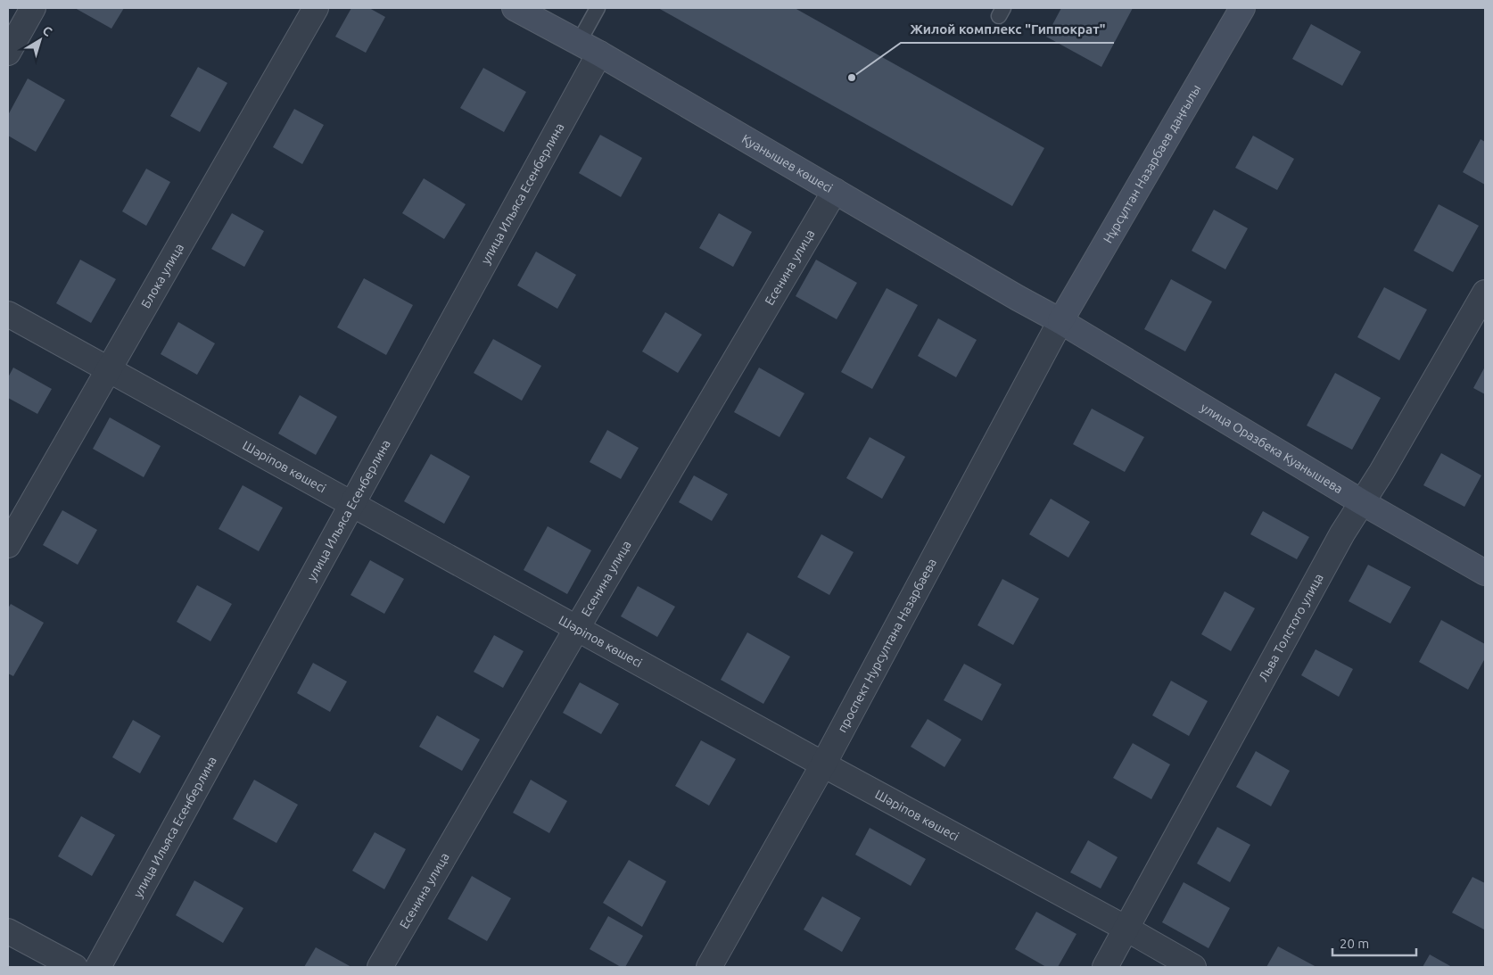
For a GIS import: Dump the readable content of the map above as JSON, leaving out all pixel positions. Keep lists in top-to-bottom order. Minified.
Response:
{"streets":{"street":["Қуанышев көшесі","Нұрсұлтан Назарбаев даңғылы","улица Ильяса Есенберлина","Есенина улица","Блока улица","улица Оразбека Куанышева","Шәріпов көшесі","Льва Толстого улица","проспект Нурсултана Назарбаева"]},"crossings":[["Қуанышев көшесі","Нұрсұлтан Назарбаев даңғылы"],["Қуанышев көшесі","улица Ильяса Есенберлина"],["Қуанышев көшесі","Есенина улица"],["Қуанышев көшесі","улица Оразбека Куанышева"],["Қуанышев көшесі","проспект Нурсултана Назарбаева"],["Нұрсұлтан Назарбаев даңғылы","улица Оразбека Куанышева"],["Нұрсұлтан Назарбаев даңғылы","проспект Нурсултана Назарбаева"],["улица Ильяса Есенберлина","Шәріпов көшесі"],["Есенина улица","Шәріпов көшесі"],["Блока улица","Шәріпов көшесі"],["улица Оразбека Куанышева","Льва Толстого улица"],["улица Оразбека Куанышева","проспект Нурсултана Назарбаева"],["Шәріпов көшесі","Льва Толстого улица"],["Шәріпов көшесі","проспект Нурсултана Назарбаева"]],"places":["Жилой комплекс \"Гиппократ\""],"scale_bar":"20 m","north":"top right"}
